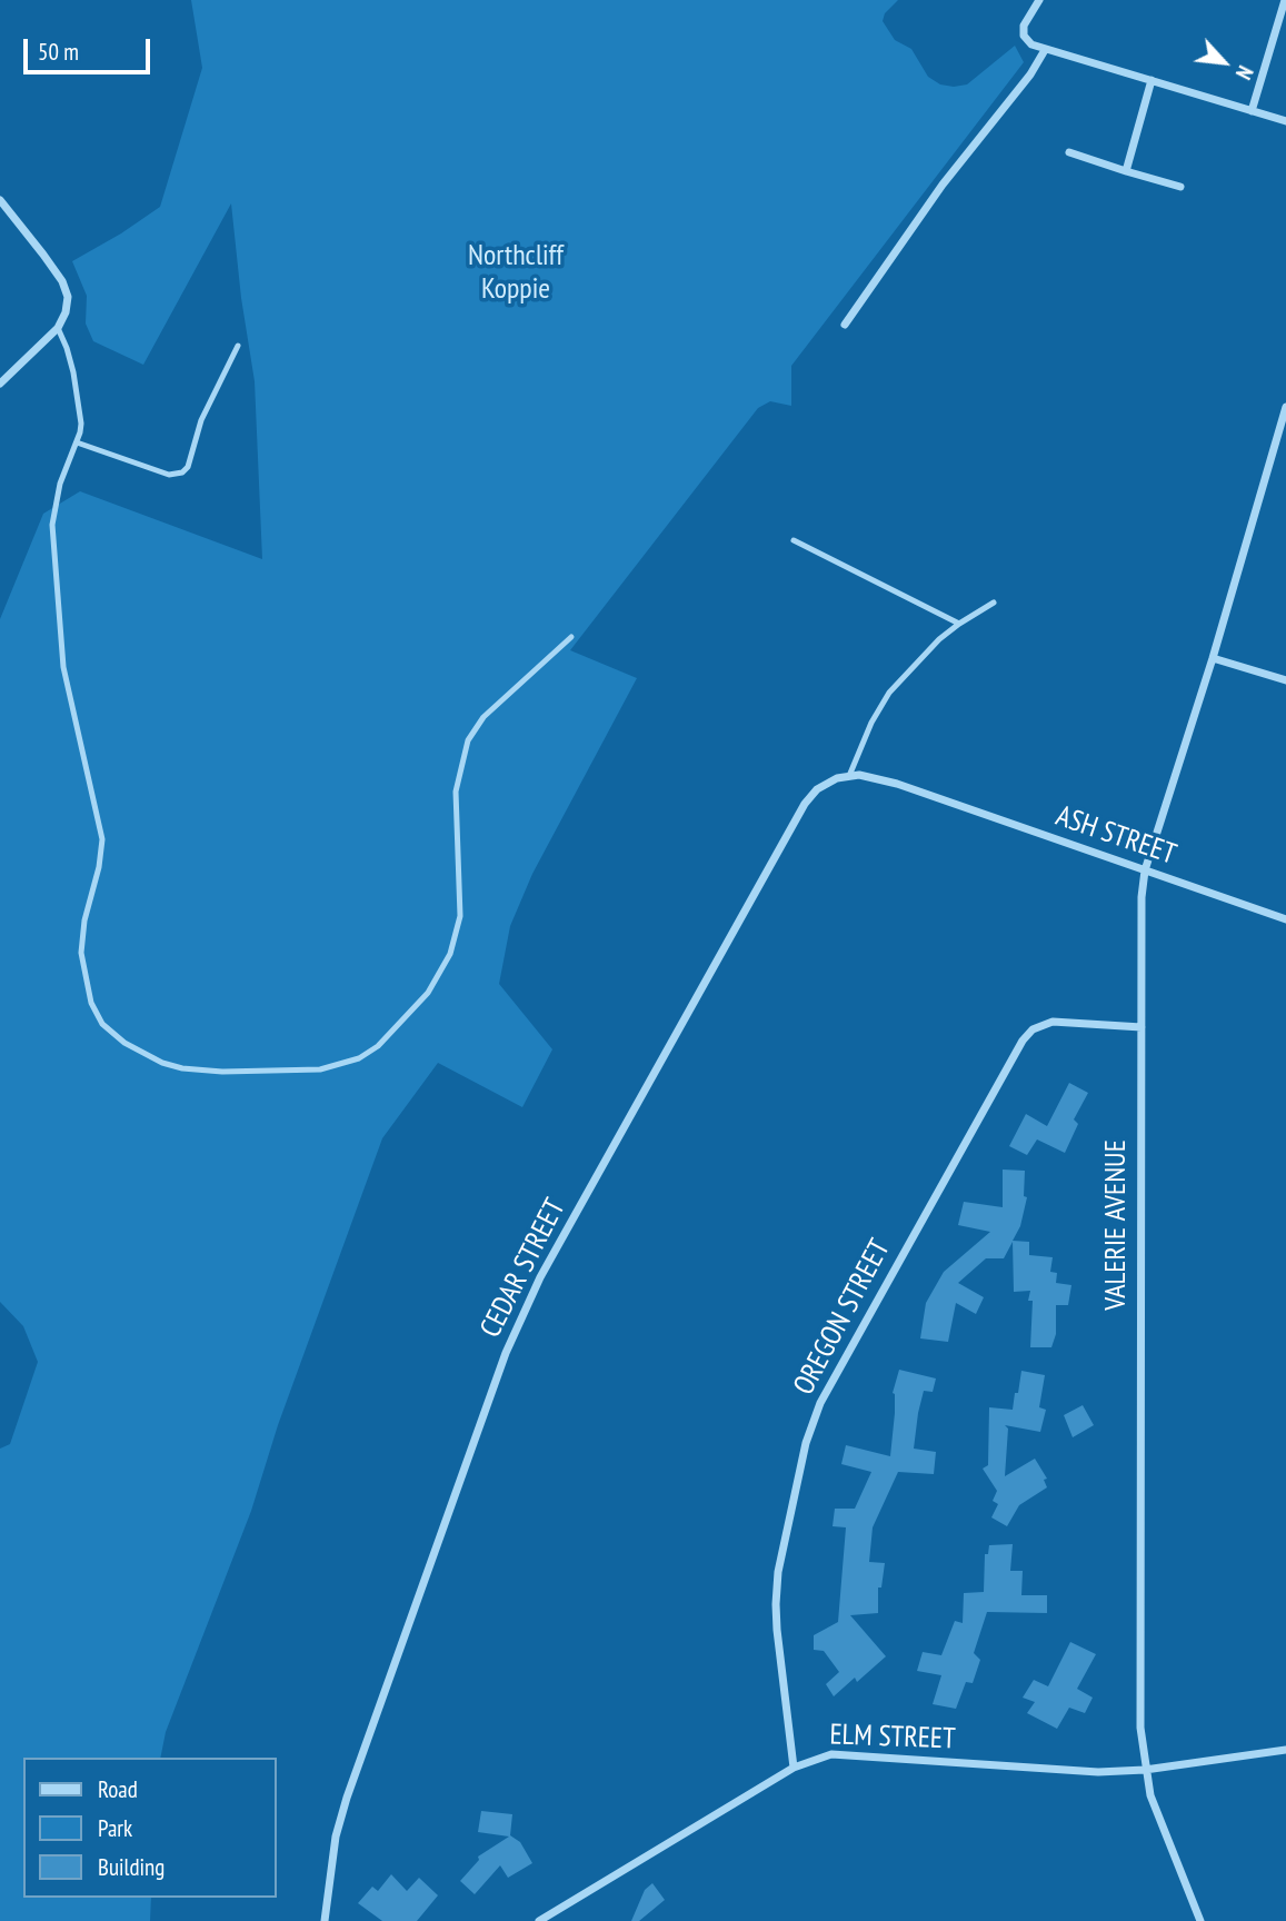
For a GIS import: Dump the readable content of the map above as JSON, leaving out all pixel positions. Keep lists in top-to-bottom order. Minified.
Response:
{"streets":{"street":["ASH STREET","VALERIE AVENUE","CEDAR STREET","OREGON STREET","ELM STREET"]},"crossings":[["ASH STREET","VALERIE AVENUE"],["ASH STREET","CEDAR STREET"],["VALERIE AVENUE","OREGON STREET"],["VALERIE AVENUE","ELM STREET"],["OREGON STREET","ELM STREET"]],"parks":["Northcliff Koppie"],"legend":["Road","Park","Building"],"scale_bar":"50 m","north":"bottom right"}
